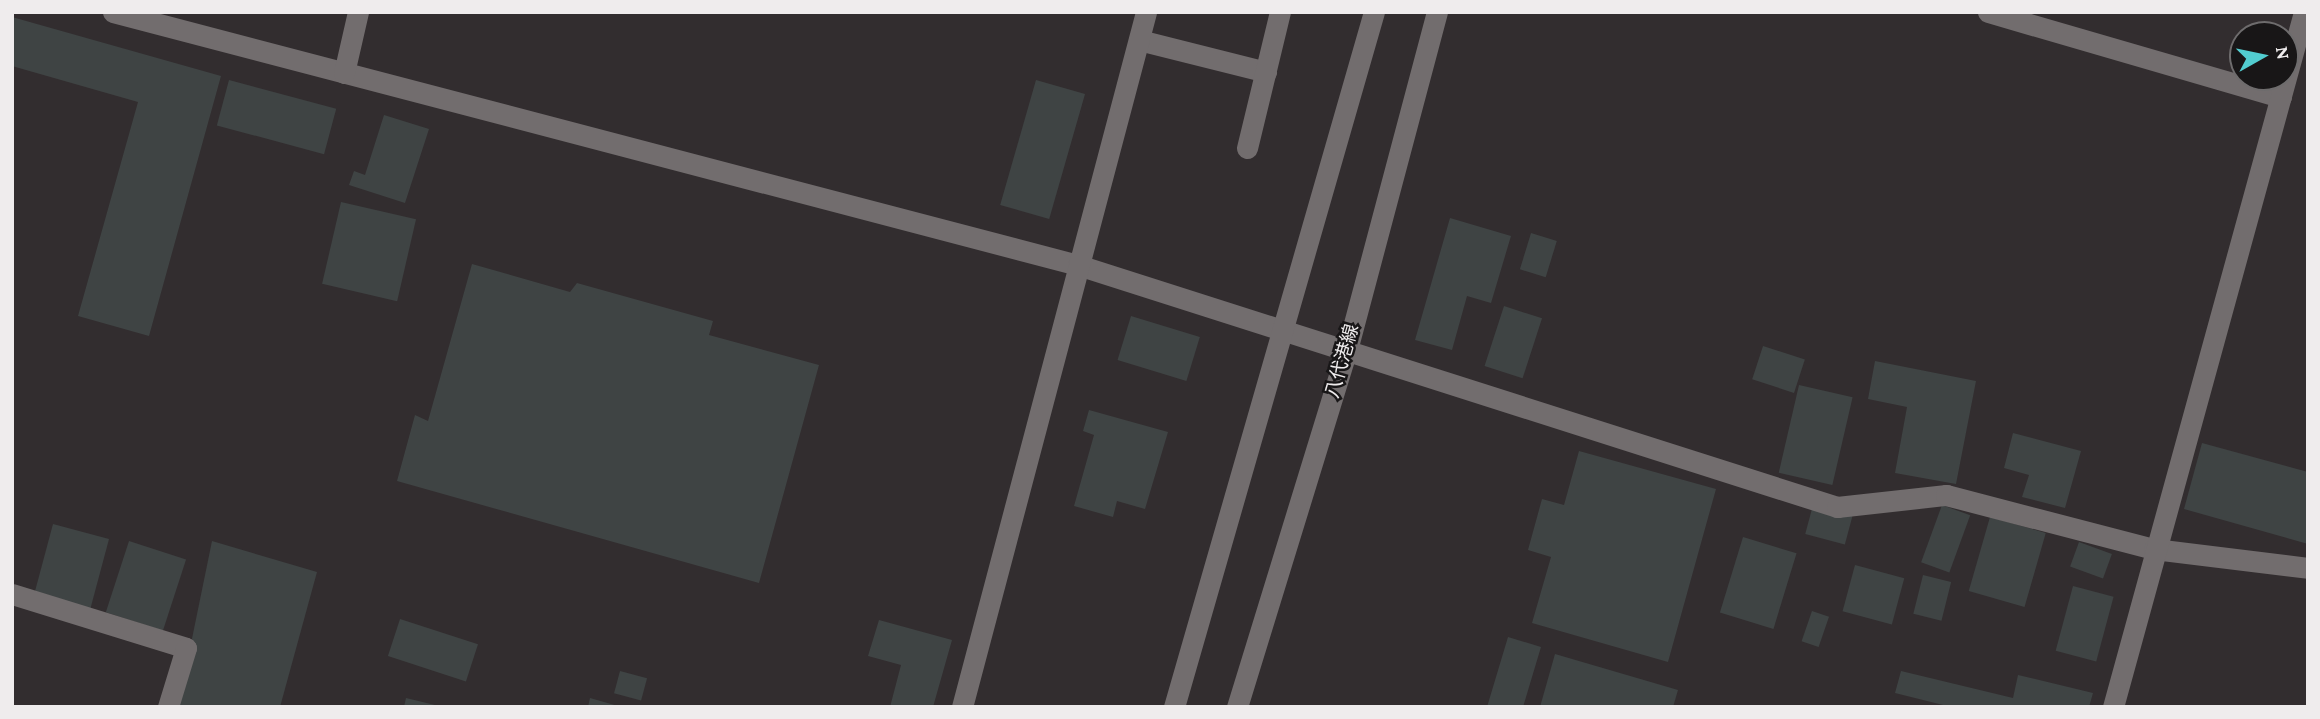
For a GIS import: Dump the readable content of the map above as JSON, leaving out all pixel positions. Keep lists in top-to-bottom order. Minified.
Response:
{"streets":{"street":["八代港線"]},"north":"right"}
